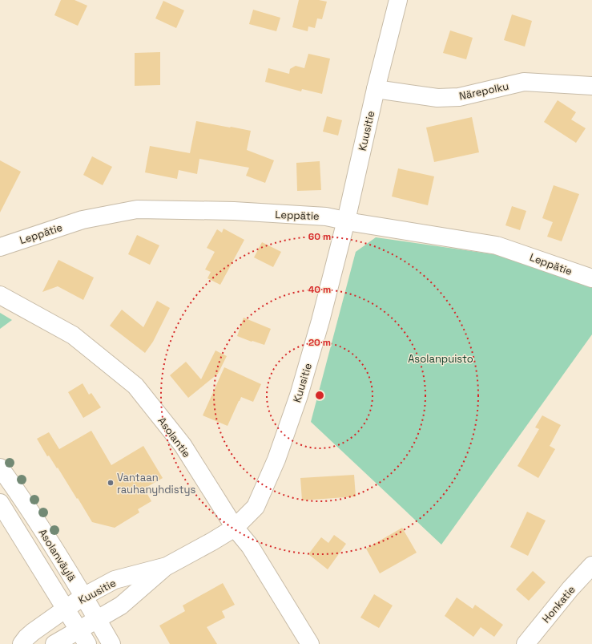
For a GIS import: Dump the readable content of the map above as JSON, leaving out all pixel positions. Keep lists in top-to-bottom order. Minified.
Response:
{"streets":{"street":["Närepolku","Kuusitie","Leppätie","Asolantie","Asolanväylä","Honkatie"]},"crossings":[["Närepolku","Kuusitie"],["Kuusitie","Leppätie"],["Kuusitie","Asolantie"],["Kuusitie","Asolanväylä"]],"parks":["Asolanpuisto"],"places":["Vantaan rauhanyhdistys"],"rings":["60 m","40 m","20 m"]}
